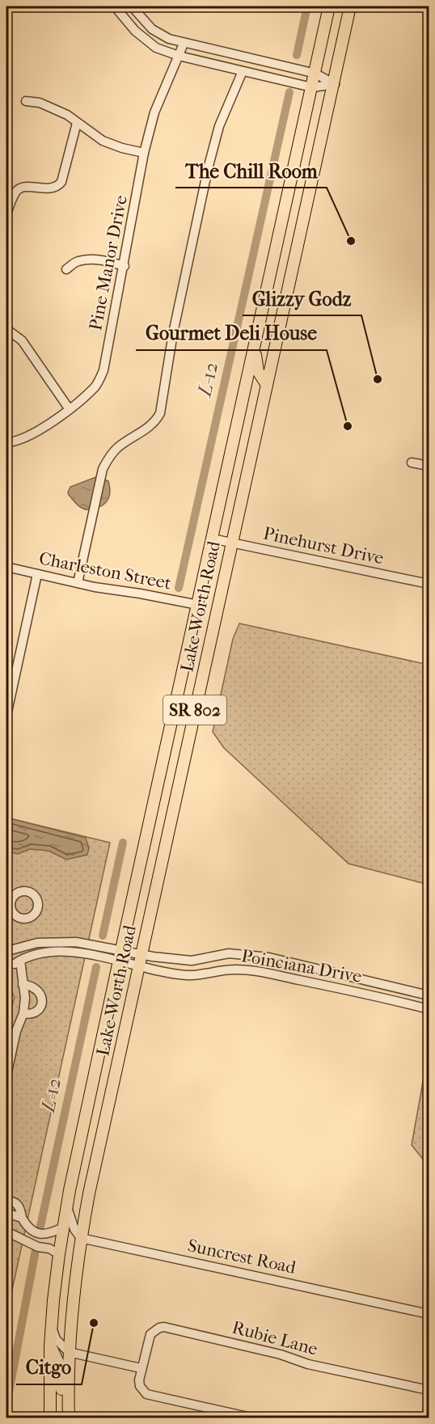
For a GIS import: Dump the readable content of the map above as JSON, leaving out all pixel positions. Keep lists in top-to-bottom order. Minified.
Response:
{"streets":{"main road":["Lake Worth Road","SR 802"],"street":["Pine Manor Drive","Pinehurst Drive","Charleston Street","Poinciana Drive","Suncrest Road","Rubie Lane"]},"crossings":[["Pinehurst Drive","Lake Worth Road"],["Charleston Street","Lake Worth Road"],["Lake Worth Road","Poinciana Drive"],["Lake Worth Road","Suncrest Road"]],"water":["L-12"],"places":["The Chill Room","Glizzy Godz","Gourmet Deli House","Citgo"]}
